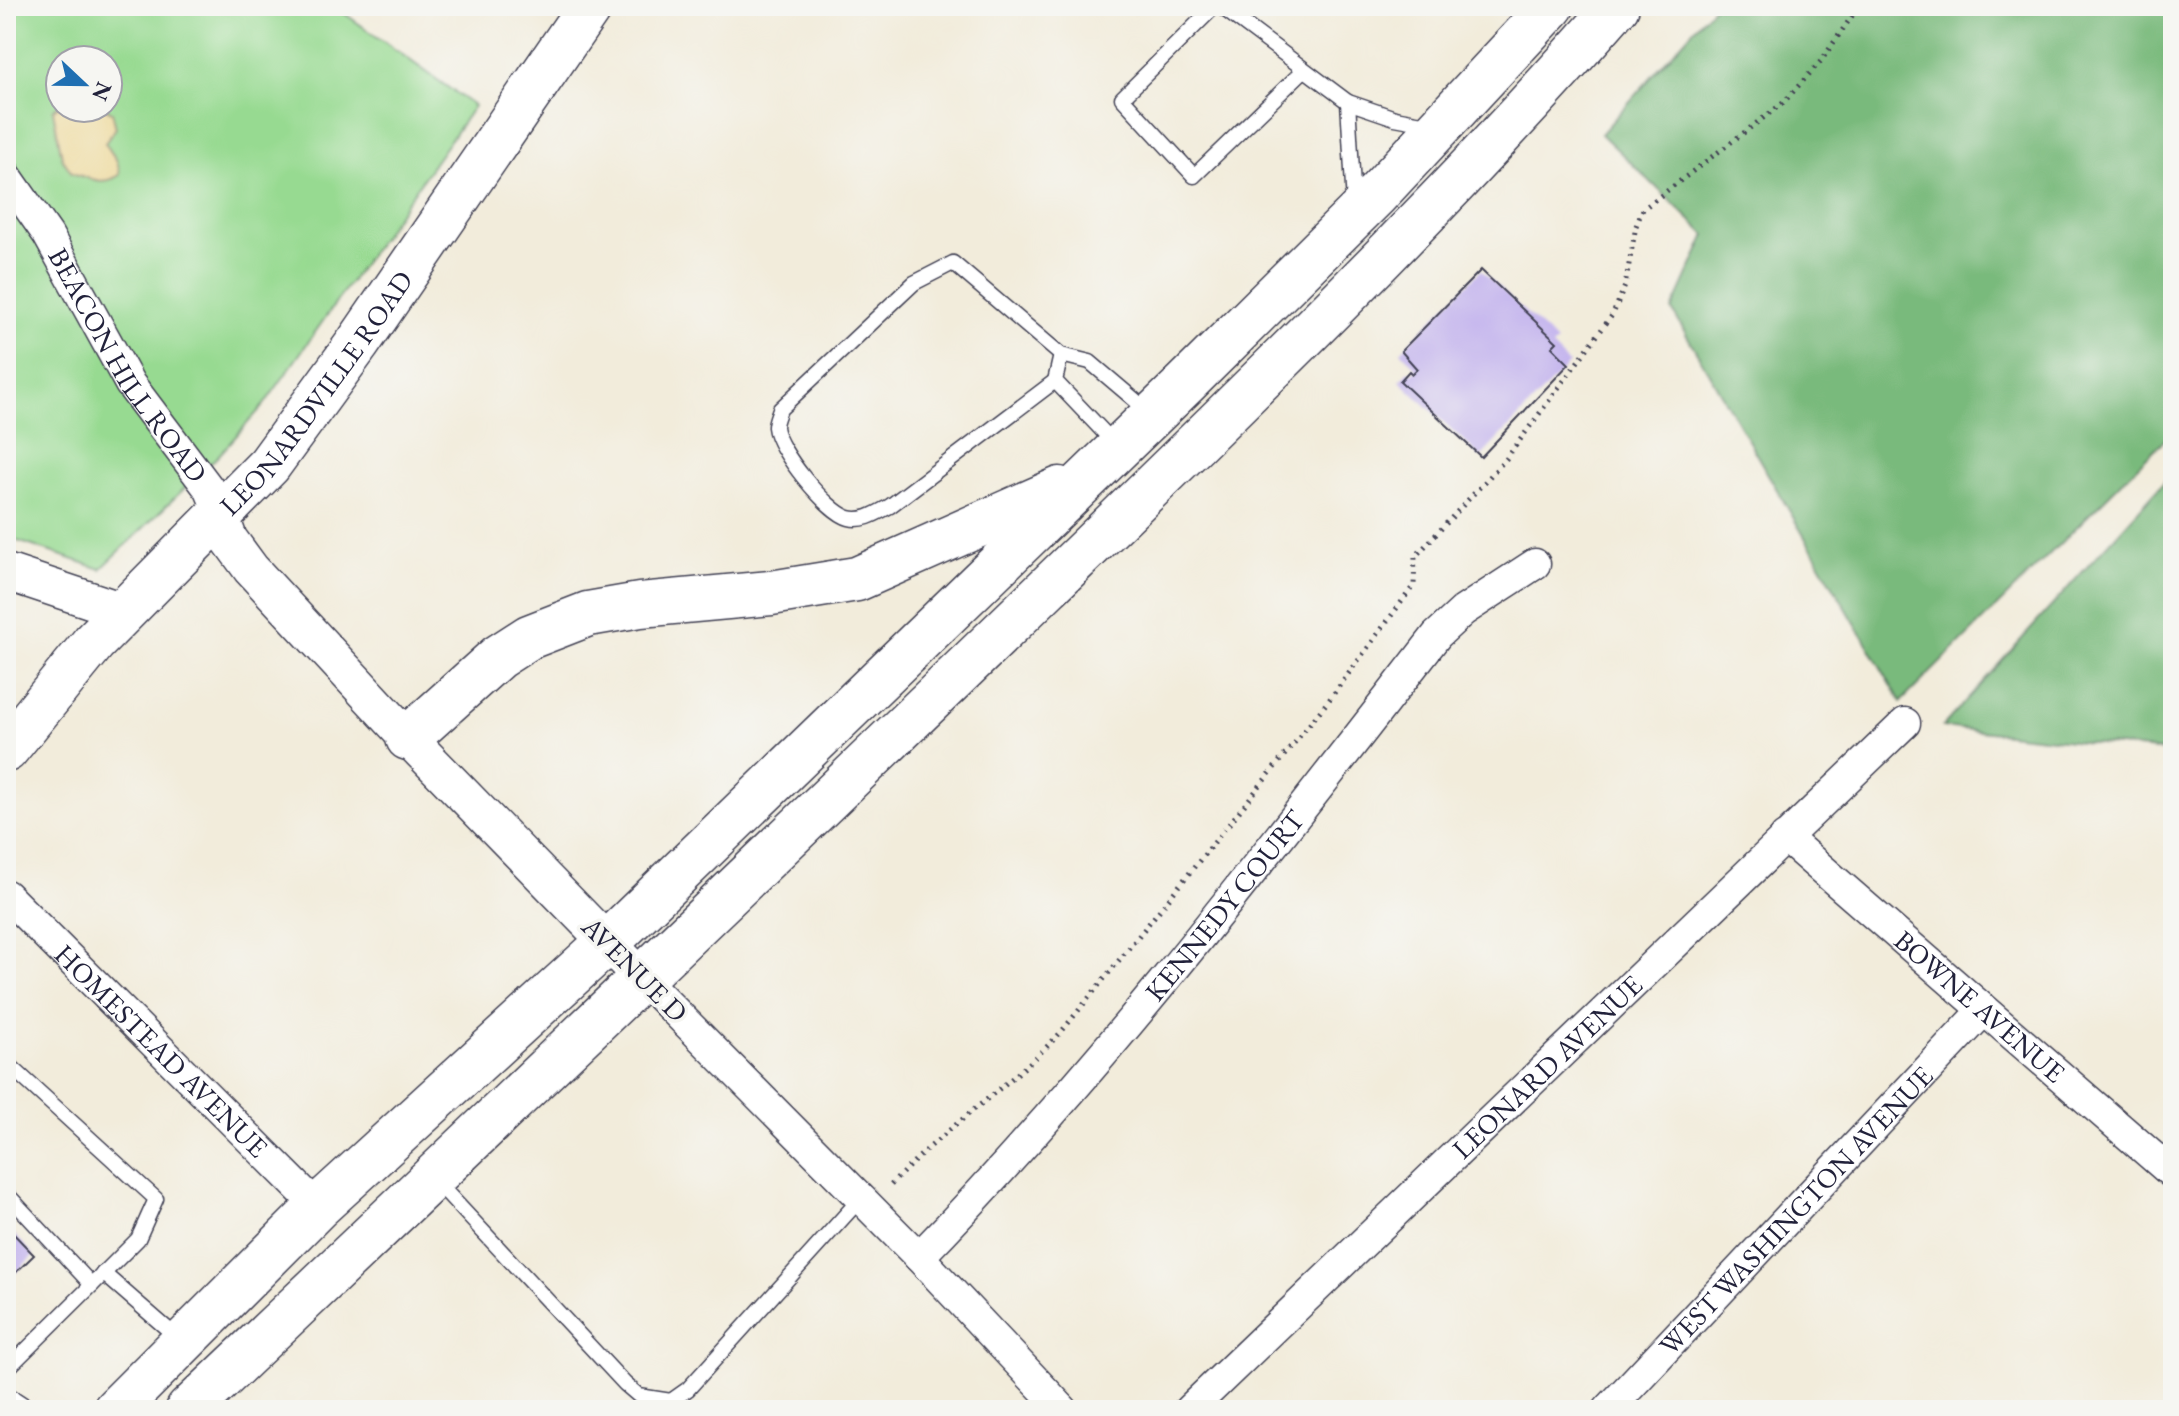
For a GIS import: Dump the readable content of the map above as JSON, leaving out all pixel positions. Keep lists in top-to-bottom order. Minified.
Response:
{"streets":{"main road":["LEONARDVILLE ROAD"],"street":["BEACON HILL ROAD","KENNEDY COURT","AVENUE D","BOWNE AVENUE","HOMESTEAD AVENUE","LEONARD AVENUE","WEST WASHINGTON AVENUE"]},"crossings":[["BEACON HILL ROAD","LEONARDVILLE ROAD"],["BEACON HILL ROAD","AVENUE D"],["LEONARDVILLE ROAD","AVENUE D"],["KENNEDY COURT","AVENUE D"],["BOWNE AVENUE","LEONARD AVENUE"],["BOWNE AVENUE","WEST WASHINGTON AVENUE"]],"north":"right"}
